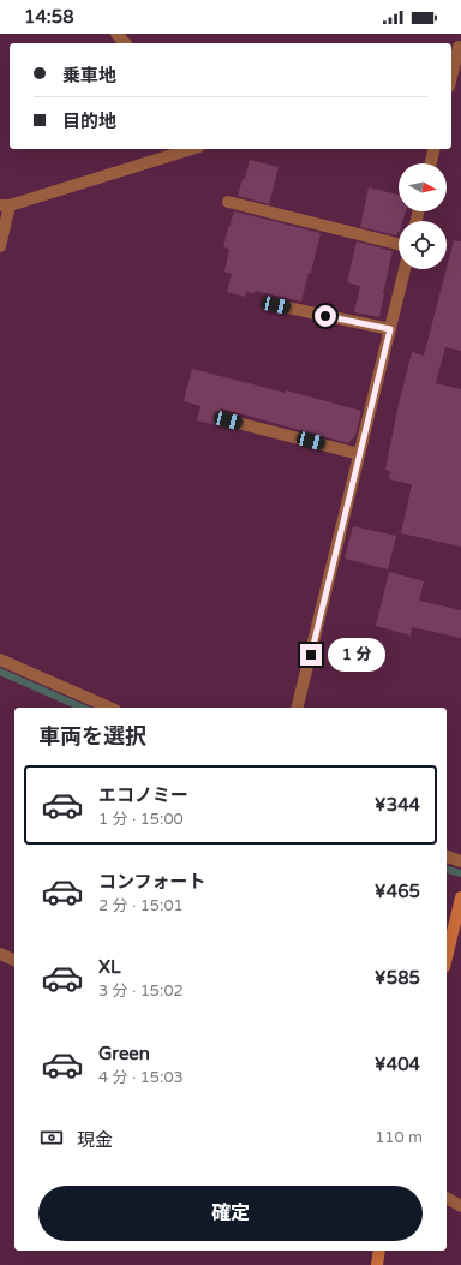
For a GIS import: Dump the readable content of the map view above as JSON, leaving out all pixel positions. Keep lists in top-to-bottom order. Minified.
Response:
{"north":"right","page":{"status":"14:58","banner":["乗車地","目的地"],"bubble":"1 分","heading":"車両を選択","list":[{"name":"エコノミー","note":"1 分 · 15:00","value":"¥344"},{"name":"コンフォート","note":"2 分 · 15:01","value":"¥465"},{"name":"XL","note":"3 分 · 15:02","value":"¥585"},{"name":"Green","note":"4 分 · 15:03","value":"¥404"}],"pay":["現金","110 m"],"buttons":"確定"}}
